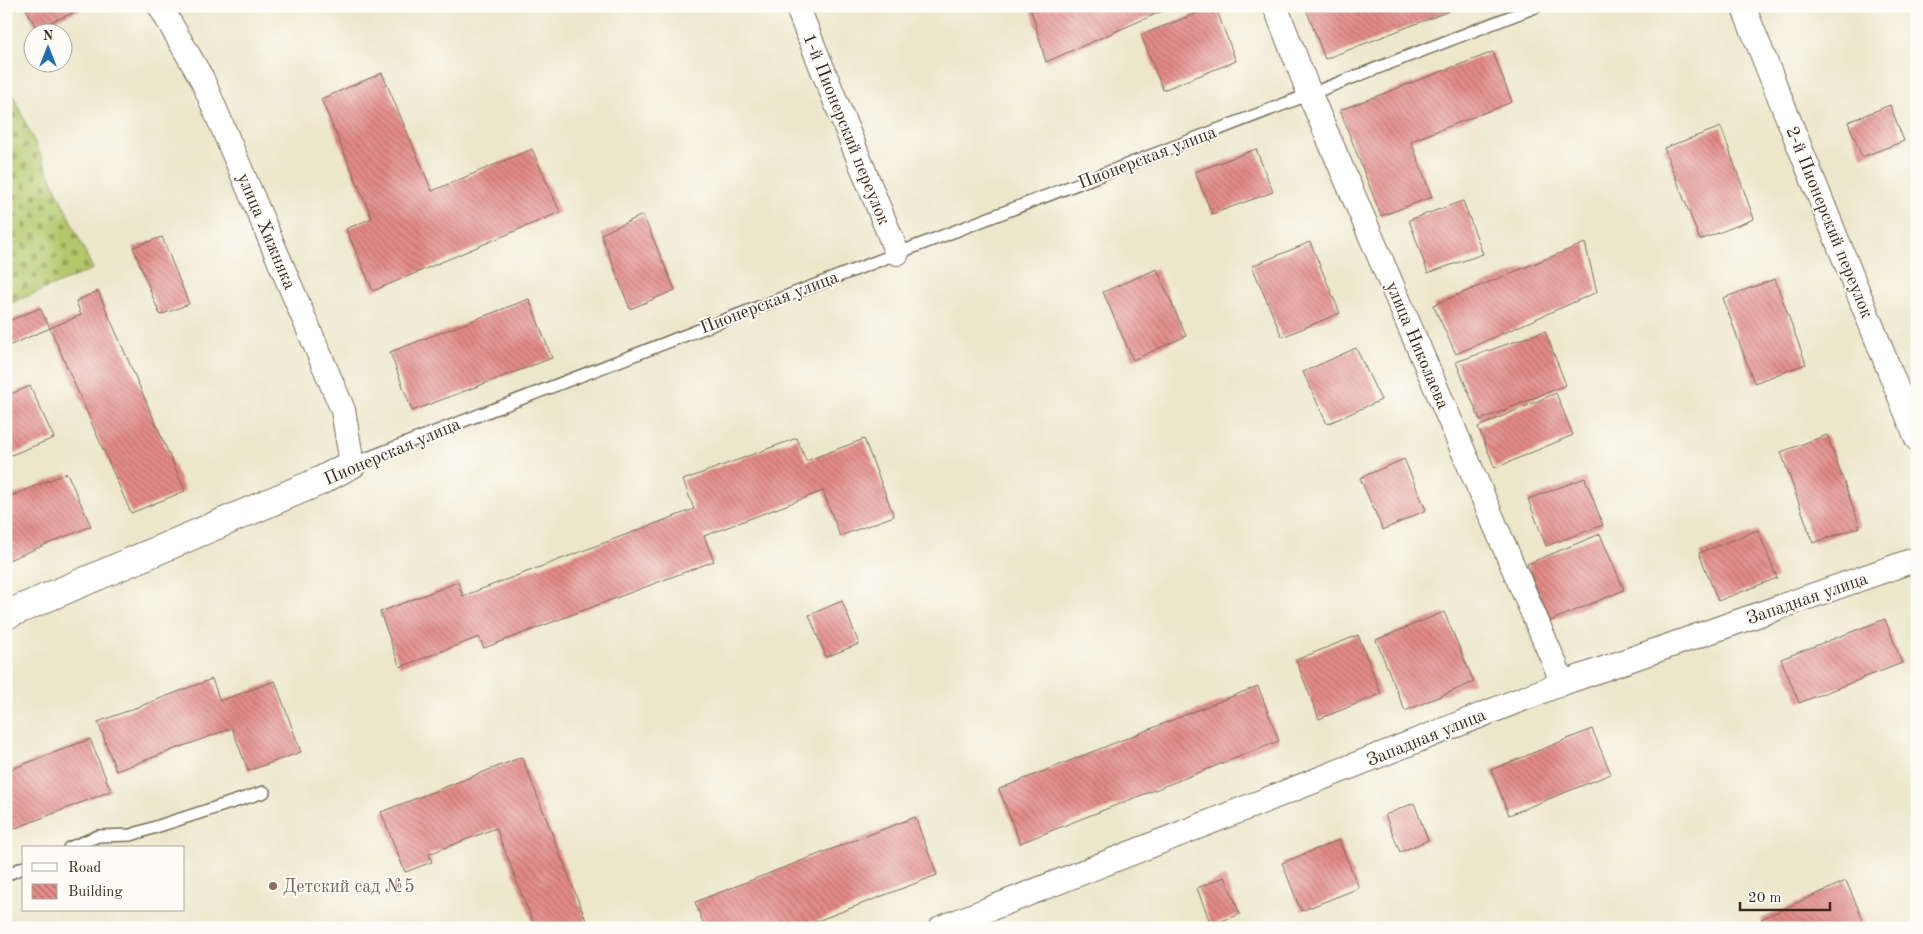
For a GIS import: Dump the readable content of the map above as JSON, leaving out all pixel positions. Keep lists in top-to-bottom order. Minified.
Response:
{"streets":{"street":["1-й Пионерский переулок","Пионерская улица","2-й Пионерский переулок","улица Хижняка","улица Николаева","Западная улица"]},"crossings":[["1-й Пионерский переулок","Пионерская улица"],["Пионерская улица","улица Хижняка"],["Пионерская улица","улица Николаева"],["улица Николаева","Западная улица"]],"places":["Детский сад №5"],"legend":["Road","Building"],"scale_bar":"20 m","north":"top"}
